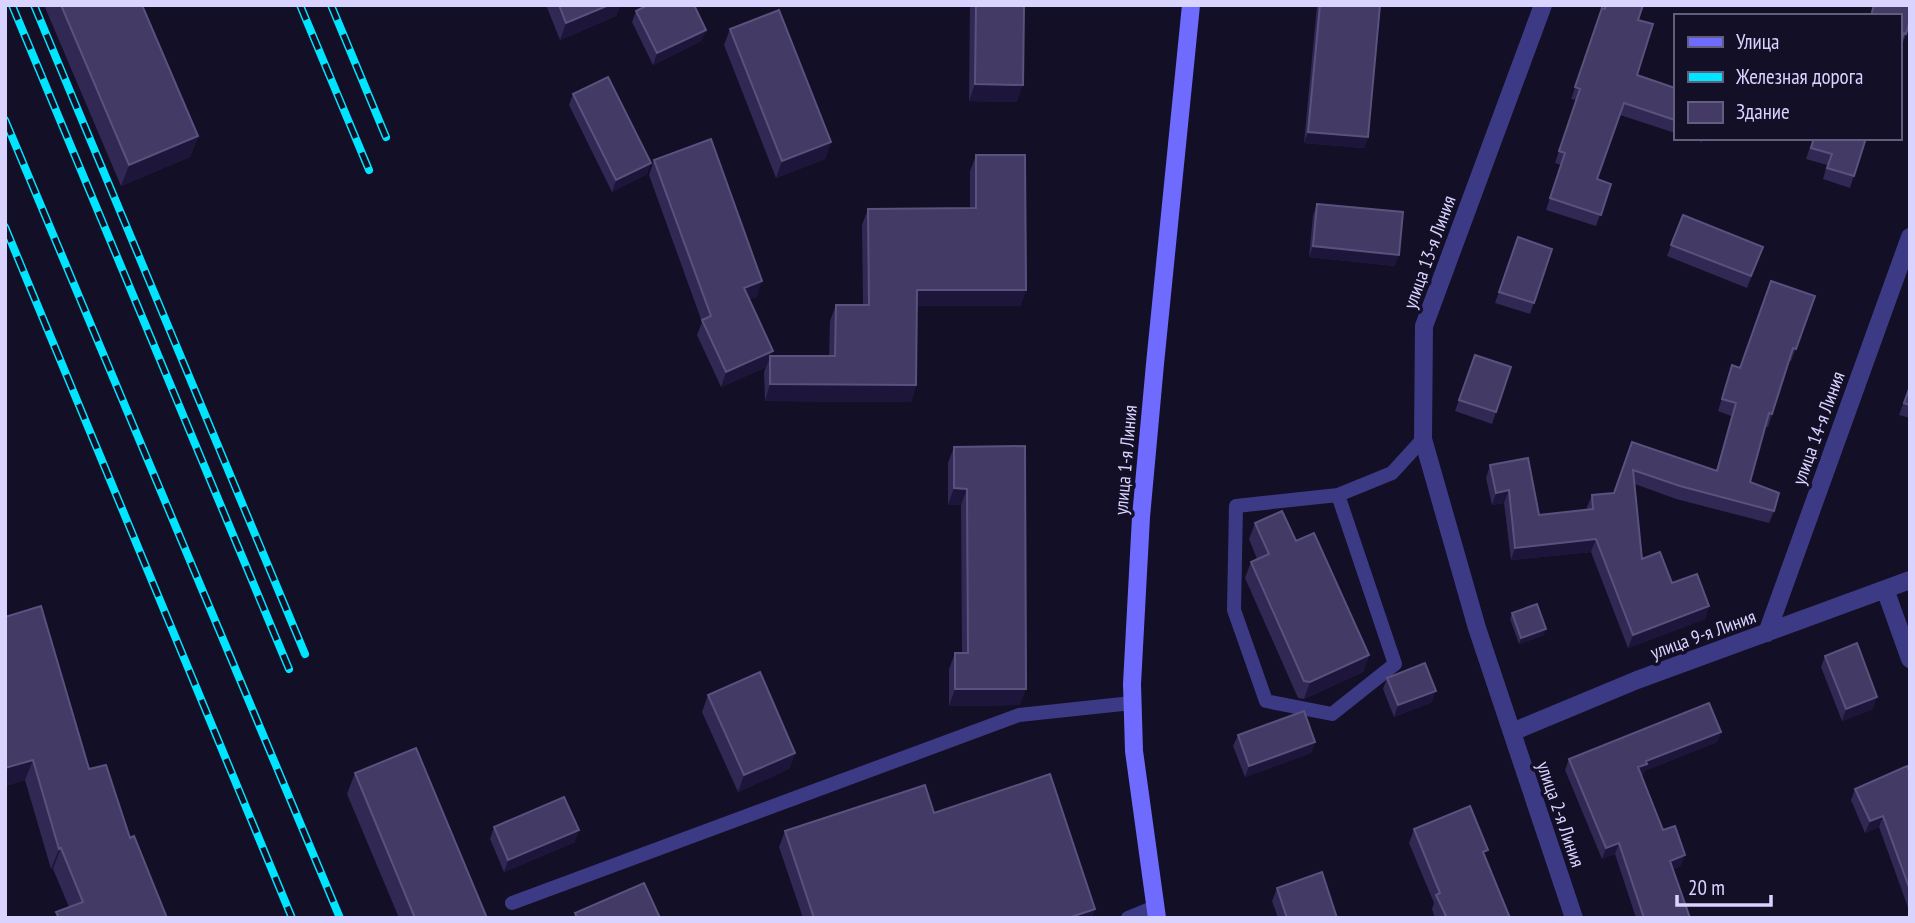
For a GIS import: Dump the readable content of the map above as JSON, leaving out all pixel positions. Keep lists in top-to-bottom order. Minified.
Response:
{"streets":{"main road":["улица 1-я Линия"],"street":["улица 13-я Линия","улица 14-я Линия","улица 9-я Линия","улица 2-я Линия"]},"crossings":[["улица 13-я Линия","улица 9-я Линия"],["улица 13-я Линия","улица 2-я Линия"],["улица 14-я Линия","улица 9-я Линия"],["улица 9-я Линия","улица 2-я Линия"]],"legend":["Улица","Железная дорога","Здание"],"scale_bar":"20 m"}
